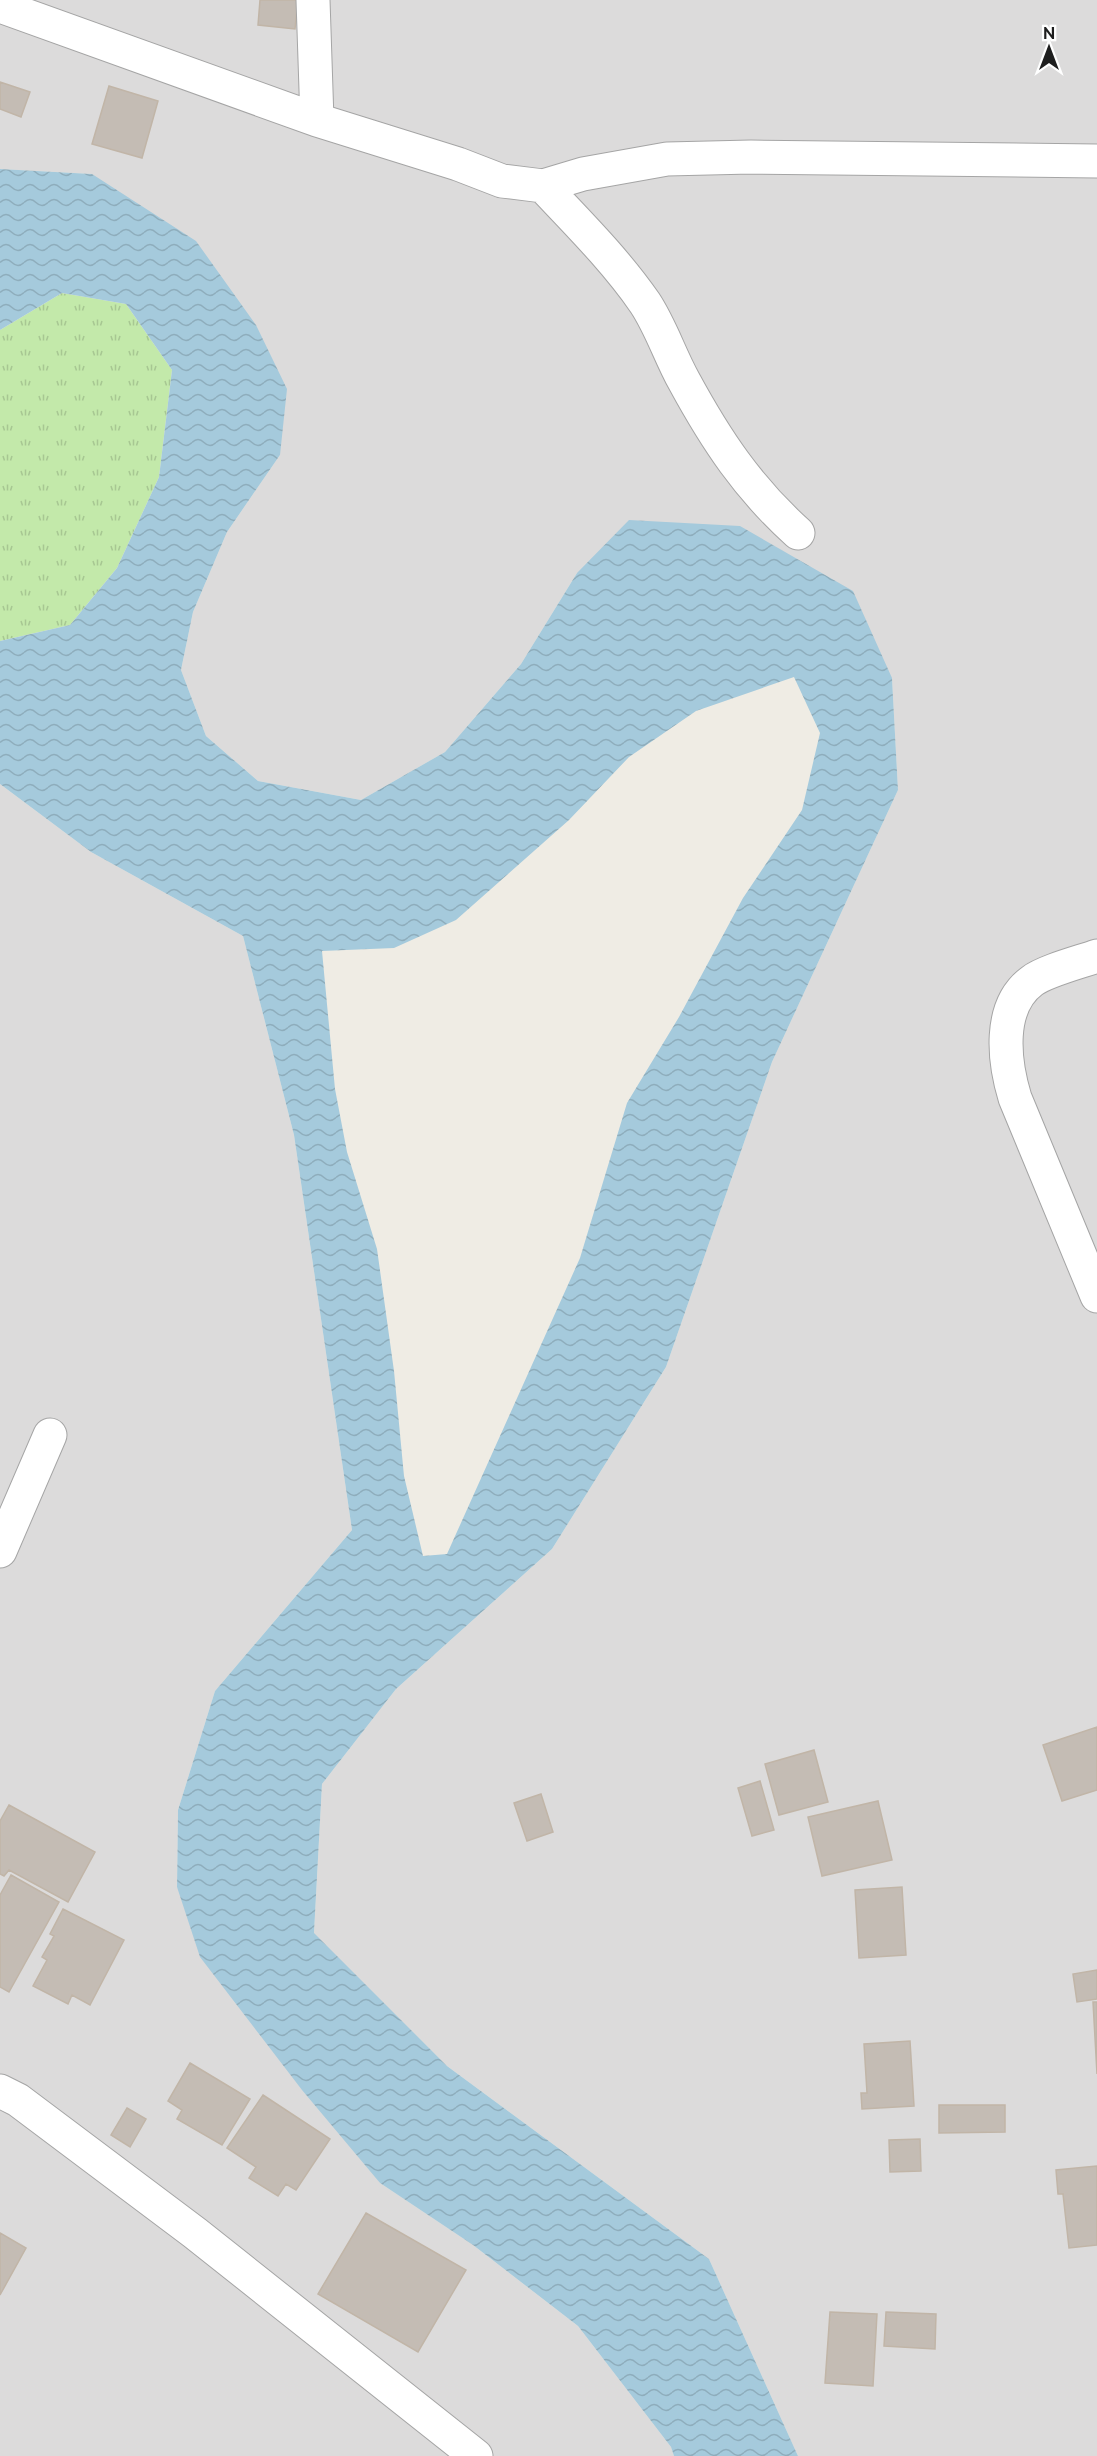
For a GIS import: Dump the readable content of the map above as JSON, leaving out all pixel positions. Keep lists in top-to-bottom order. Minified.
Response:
{"north":"top"}
